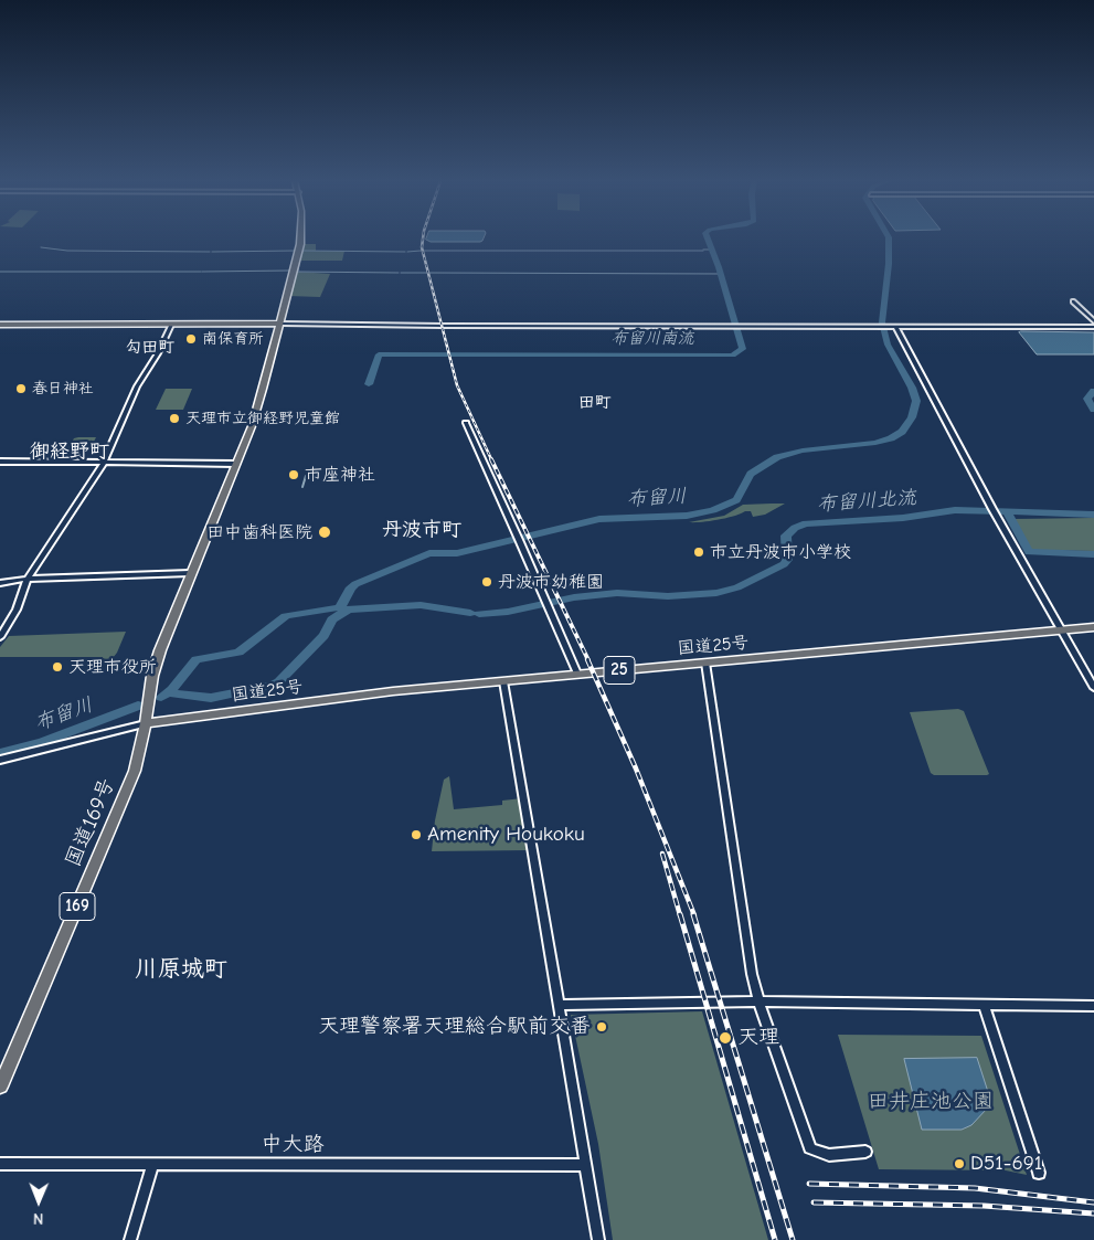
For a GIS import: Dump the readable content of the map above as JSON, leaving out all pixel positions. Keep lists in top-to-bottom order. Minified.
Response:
{"streets":{"highway":["国道25号","25","国道169号","169"],"street":["中大路"]},"crossings":[["国道25号","国道169号"]],"districts":["勾田町","田町","御経野町","丹波市町","川原城町"],"water":["布留川南流","布留川","布留川北流"],"parks":["田井庄池公園"],"places":["南保育所","春日神社","天理市立御経野児童館","市座神社","田中歯科医院","市立丹波市小学校","丹波市幼稚園","天理市役所","Amenity Houkoku","天理警察署天理総合駅前交番","天理","D51-691"],"north":"bottom"}
